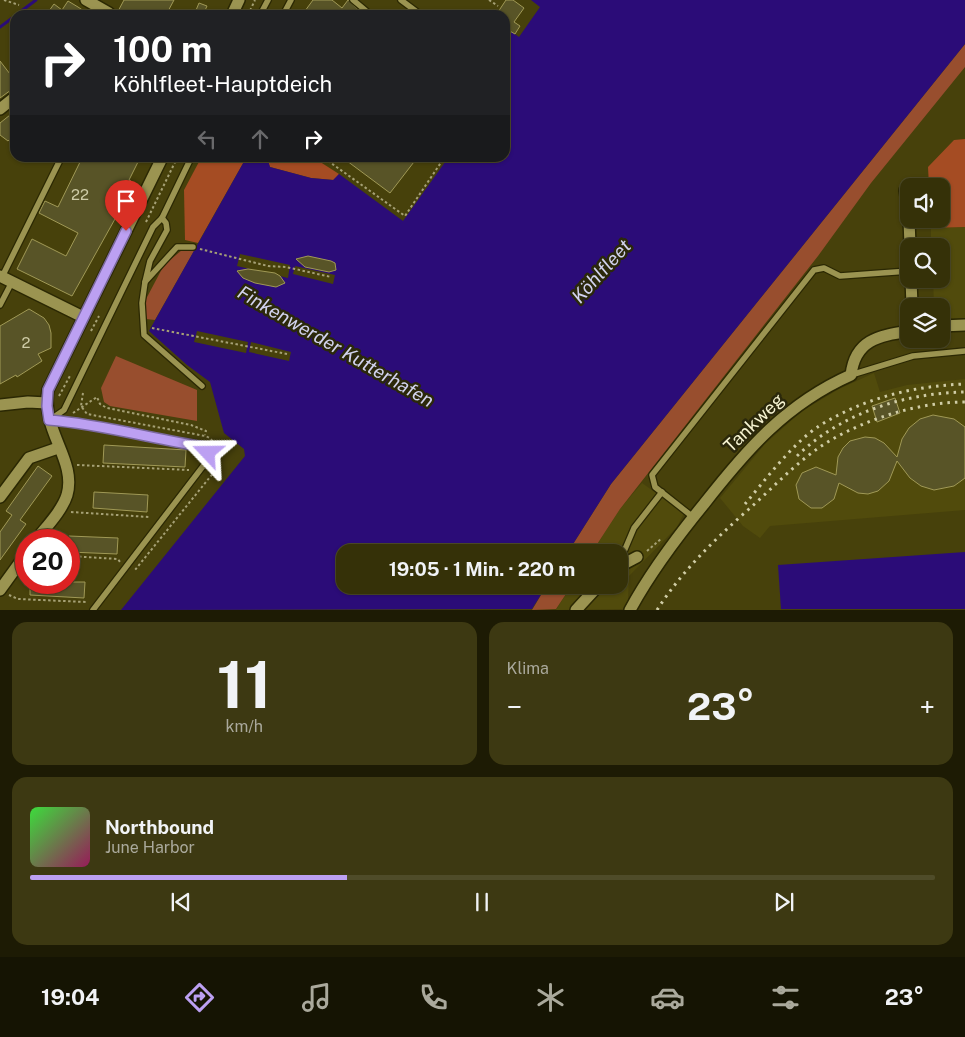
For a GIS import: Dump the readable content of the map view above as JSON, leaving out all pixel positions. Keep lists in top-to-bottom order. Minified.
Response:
{"streets":{"street":["Tankweg"]},"water":["Köhlfleet","Finkenwerder Kutterhafen"],"house_numbers":["22","2"],"page":{"turn":["100 m","Köhlfleet-Hauptdeich"],"limit":"20","trip":"19:05 · 1 Min. · 220 m","tile":[["11","km/h"],"Klima"],"heat":["−","23°","+"],"song":["Northbound","June Harbor"],"tabs":["19:04","23°"]}}
